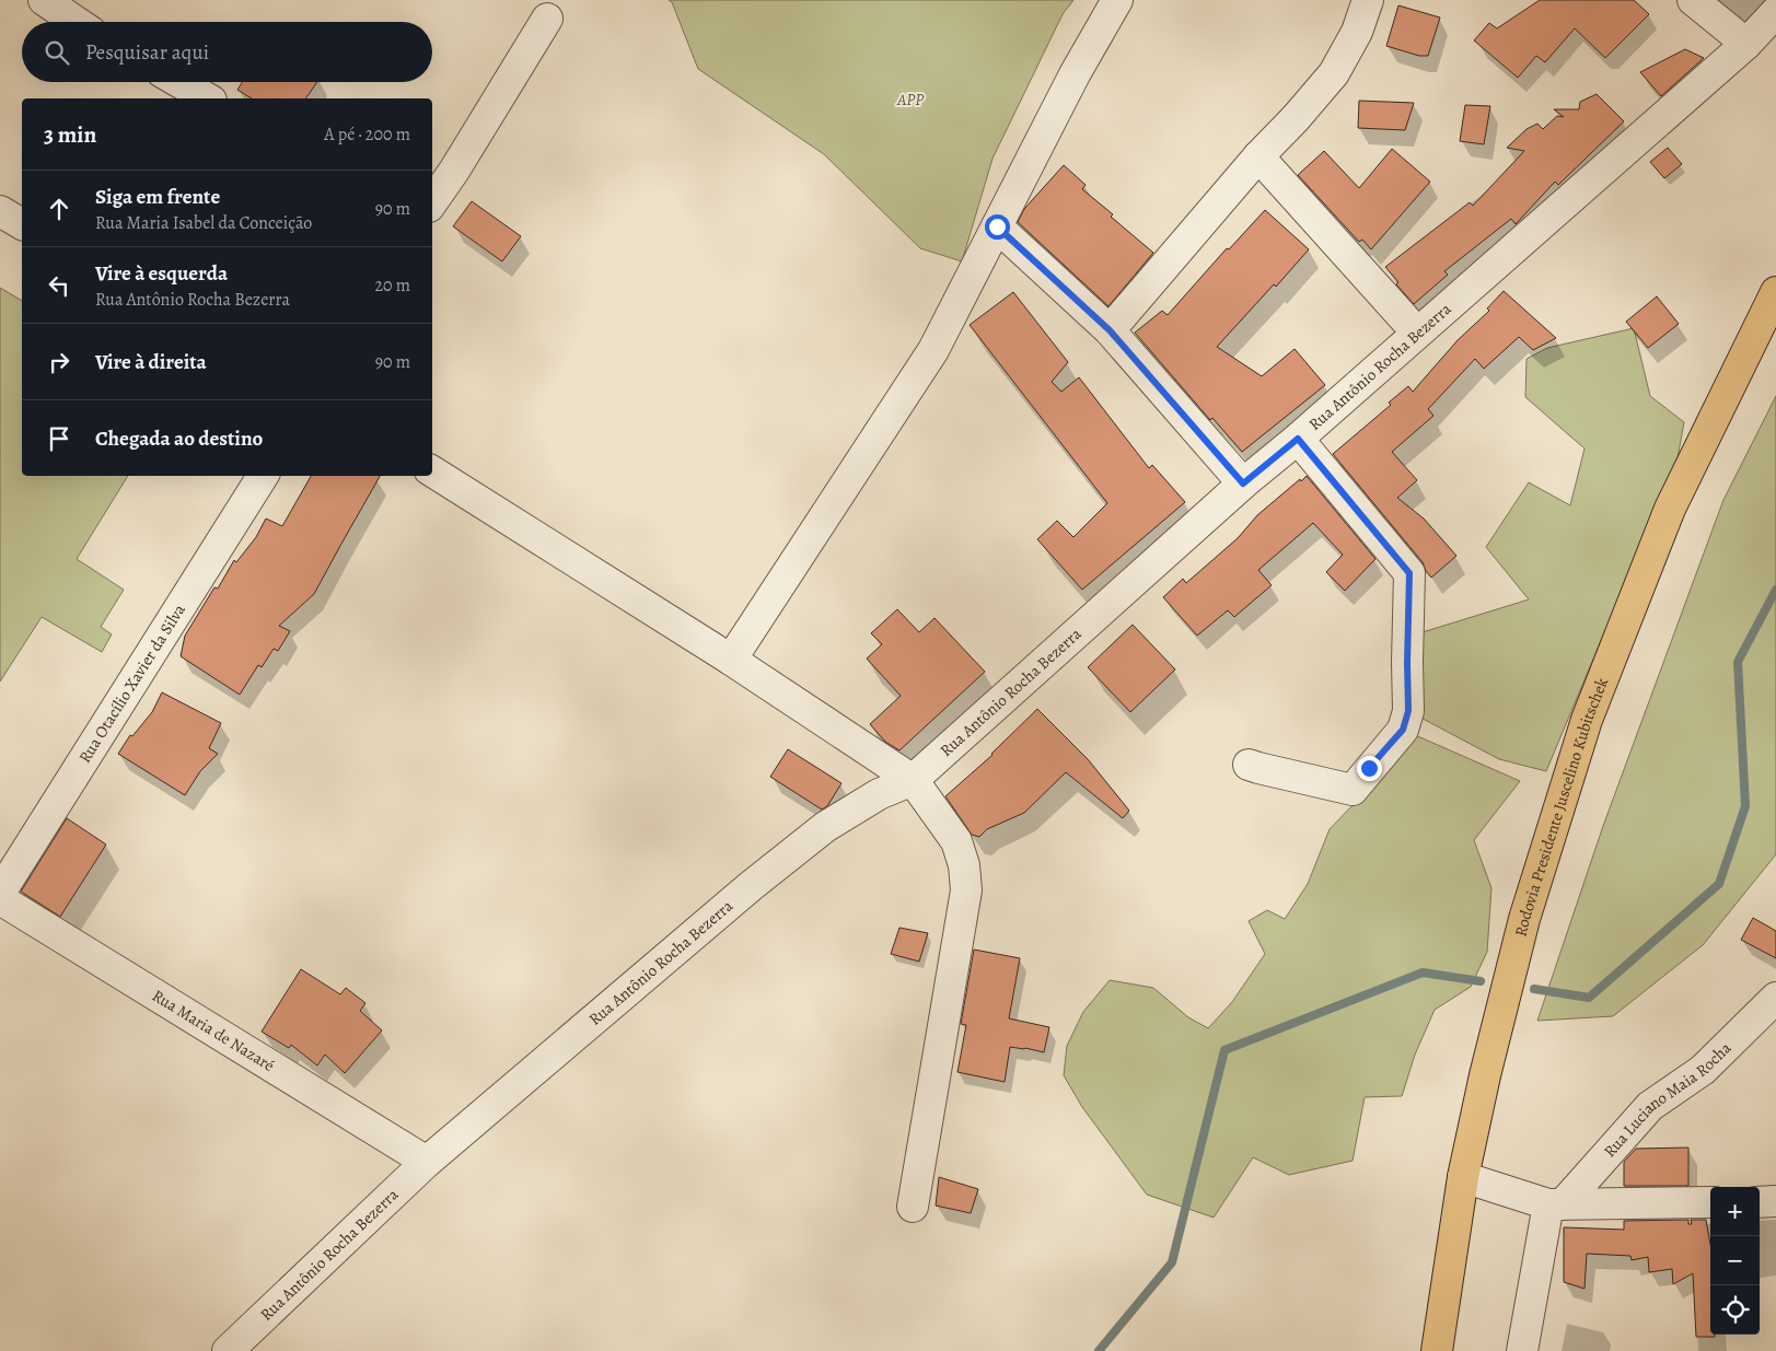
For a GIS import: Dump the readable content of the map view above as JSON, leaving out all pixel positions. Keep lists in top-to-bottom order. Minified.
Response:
{"streets":{"highway":["Rodovia Presidente Juscelino Kubitschek"],"street":["Rua Antônio Rocha Bezerra","Rua Otacílio Xavier da Silva","Rua Maria de Nazaré","Rua Luciano Maia Rocha"]},"crossings":[["Rua Antônio Rocha Bezerra","Rua Maria de Nazaré"]],"parks":["APP"],"page":{"search":"Pesquisar aqui","heading":["3 min","A pé · 200 m"],"list":[["Siga em frente","Rua Maria Isabel da Conceição","90 m"],["Vire à esquerda","Rua Antônio Rocha Bezerra","20 m"],["Vire à direita","90 m"],"Chegada ao destino"],"map_buttons":["+","−"]}}
